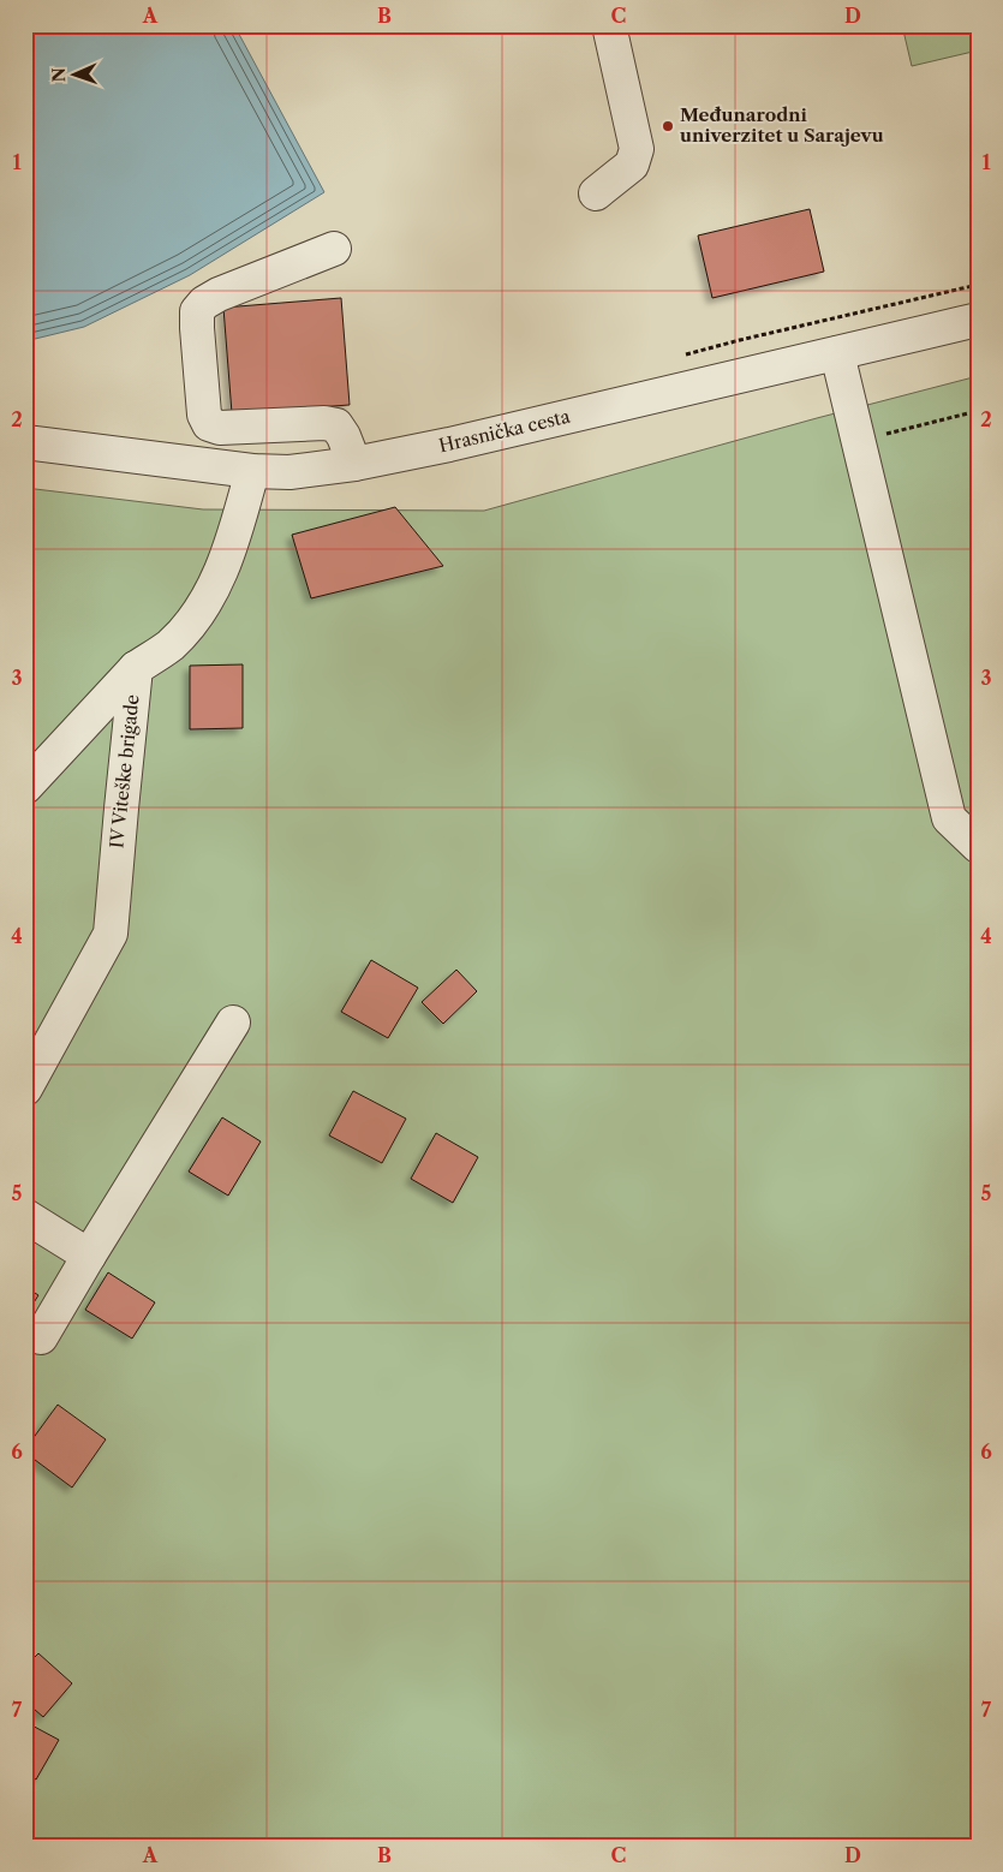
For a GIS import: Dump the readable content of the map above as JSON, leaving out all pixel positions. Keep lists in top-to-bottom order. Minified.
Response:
{"streets":{"street":["Hrasnička cesta","IV Viteške brigade"]},"crossings":[["Hrasnička cesta","IV Viteške brigade"]],"places":["Međunarodni univerzitet u Sarajevu"],"north":"left","grid":{"columns":["A","B","C","D"],"rows":["1","2","3","4","5","6","7"]}}
